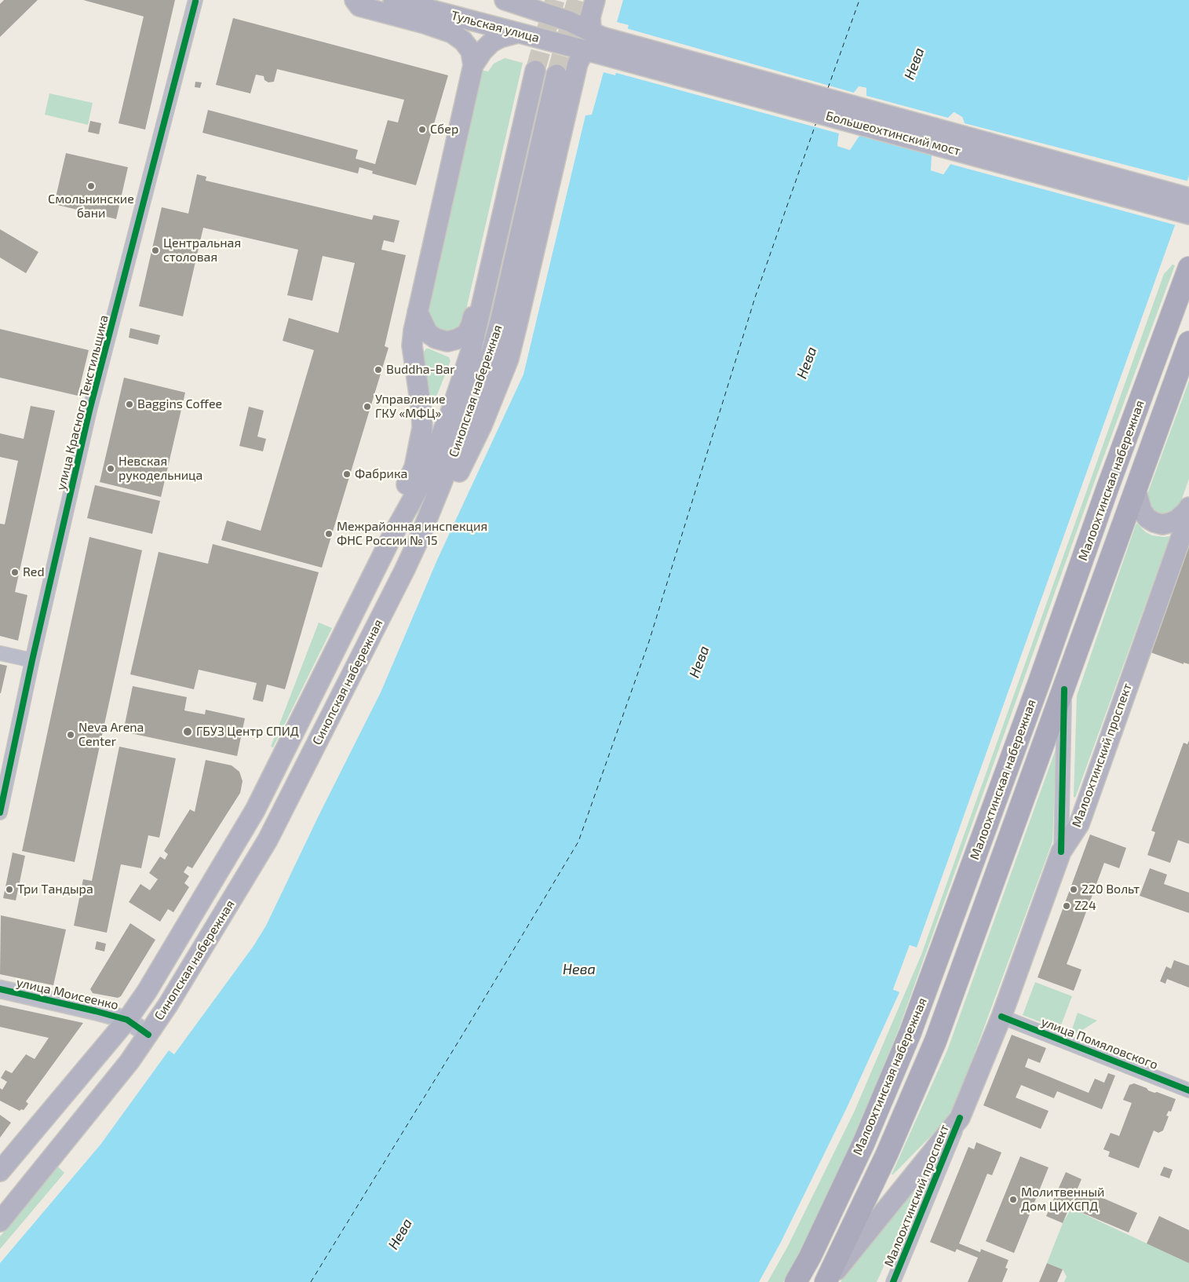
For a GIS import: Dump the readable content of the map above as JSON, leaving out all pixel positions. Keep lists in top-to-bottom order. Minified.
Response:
{"streets":{"main road":["Тульская улица","Большеохтинский мост","Синопская набережная","Малоохтинская набережная","Малоохтинский проспект"],"street":["улица Красного Текстильщика","улица Моисеенко","улица Помяловского"]},"crossings":[["Тульская улица","Большеохтинский мост"],["Синопская набережная","улица Моисеенко"],["Малоохтинский проспект","улица Помяловского"]],"water":["Нева"],"places":["Сбер","Смольнинские бани","Центральная столовая","Buddha-Bar","Baggins Coffee","Управление ГКУ «МФЦ»","Невская рукодельница","Фабрика","Межрайонная инспекция ФНС России № 15","Red","ГБУЗ Центр СПИД","Neva Arena Center","Три Тандыра","220 Вольт","Z24","Молитвенный Дом ЦИХСПД"]}
